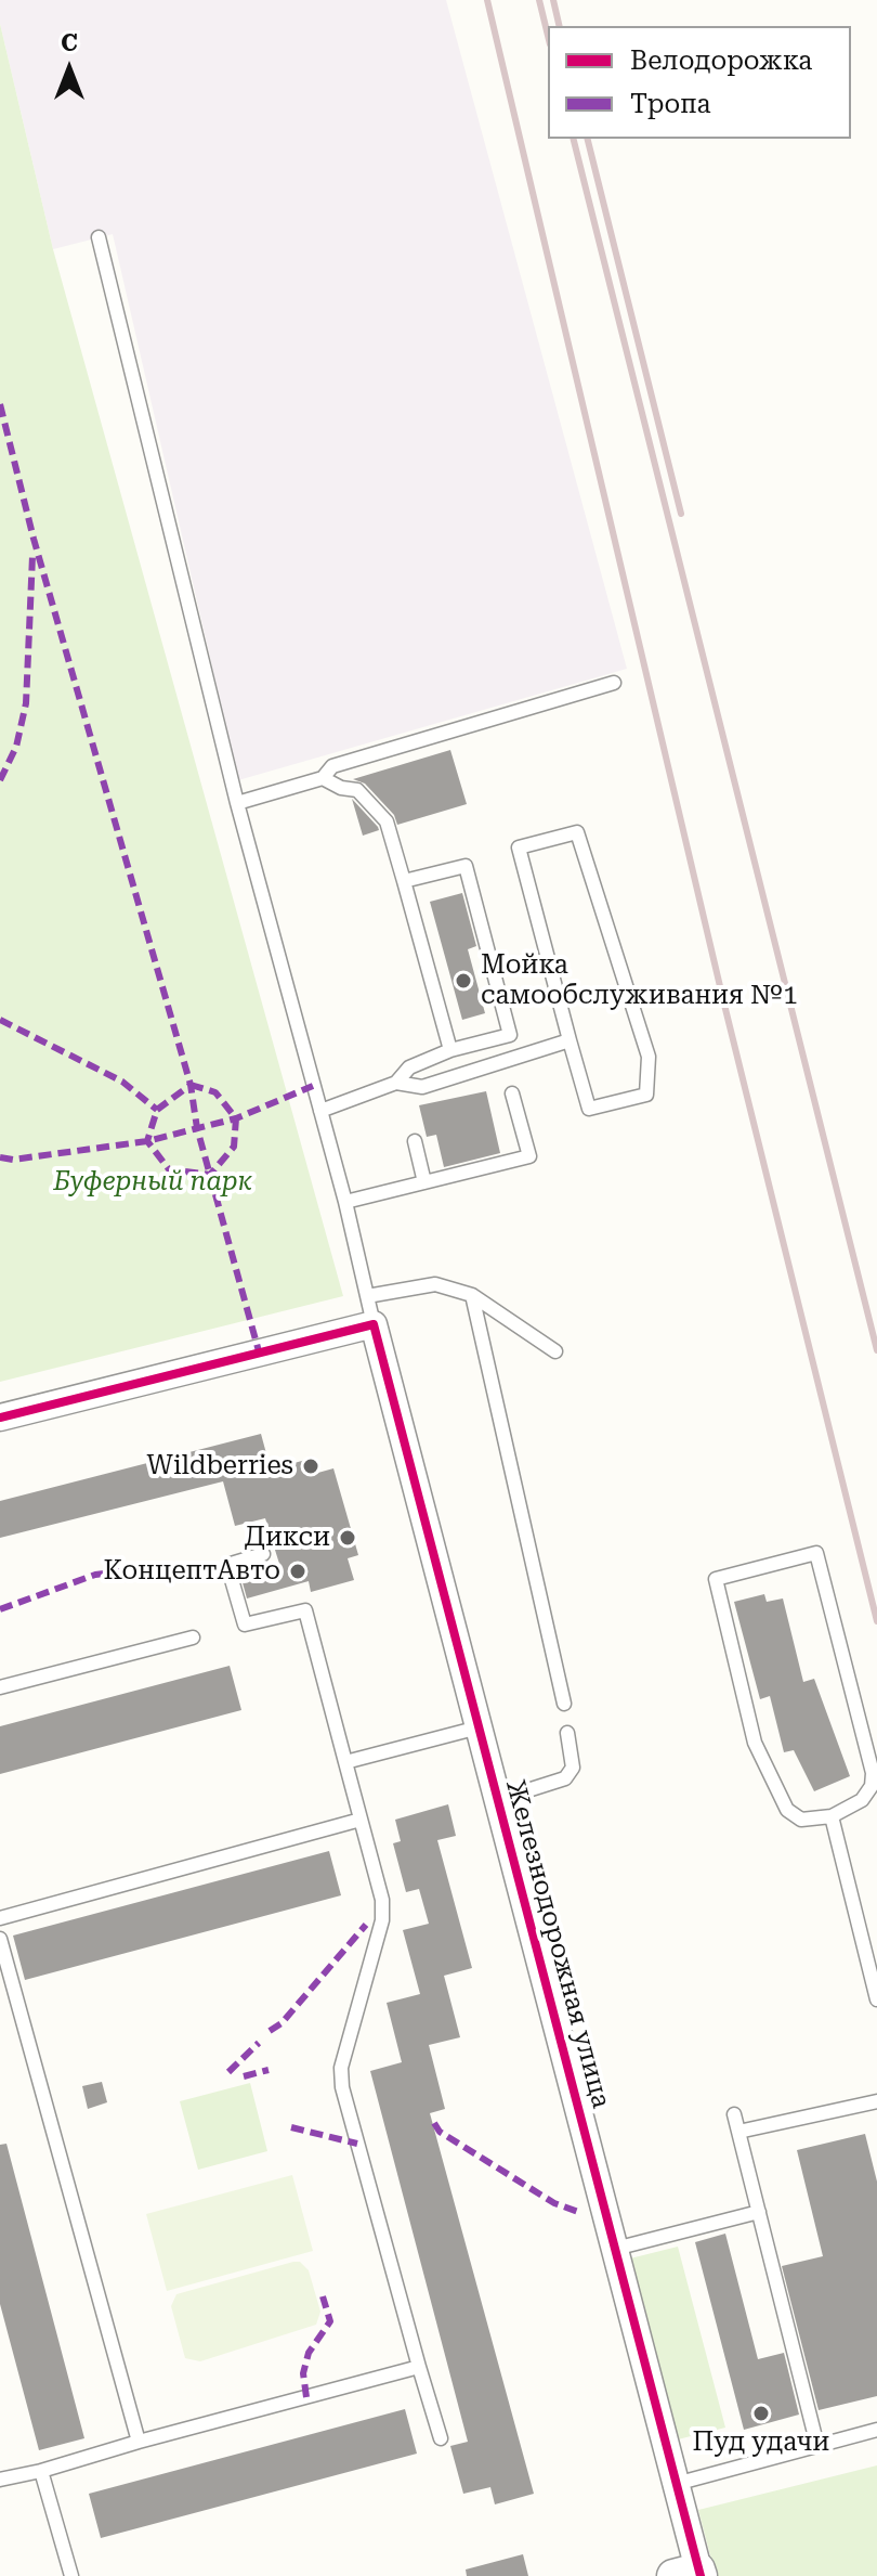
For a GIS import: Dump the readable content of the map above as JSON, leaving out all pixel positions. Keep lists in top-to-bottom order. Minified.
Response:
{"streets":{"street":["Железнодорожная улица"]},"parks":["Буферный парк"],"places":["Мойка самообслуживания №1","Wildberries","Дикси","КонцептАвто","Пуд удачи"],"legend":["Велодорожка","Тропа"],"north":"top"}
